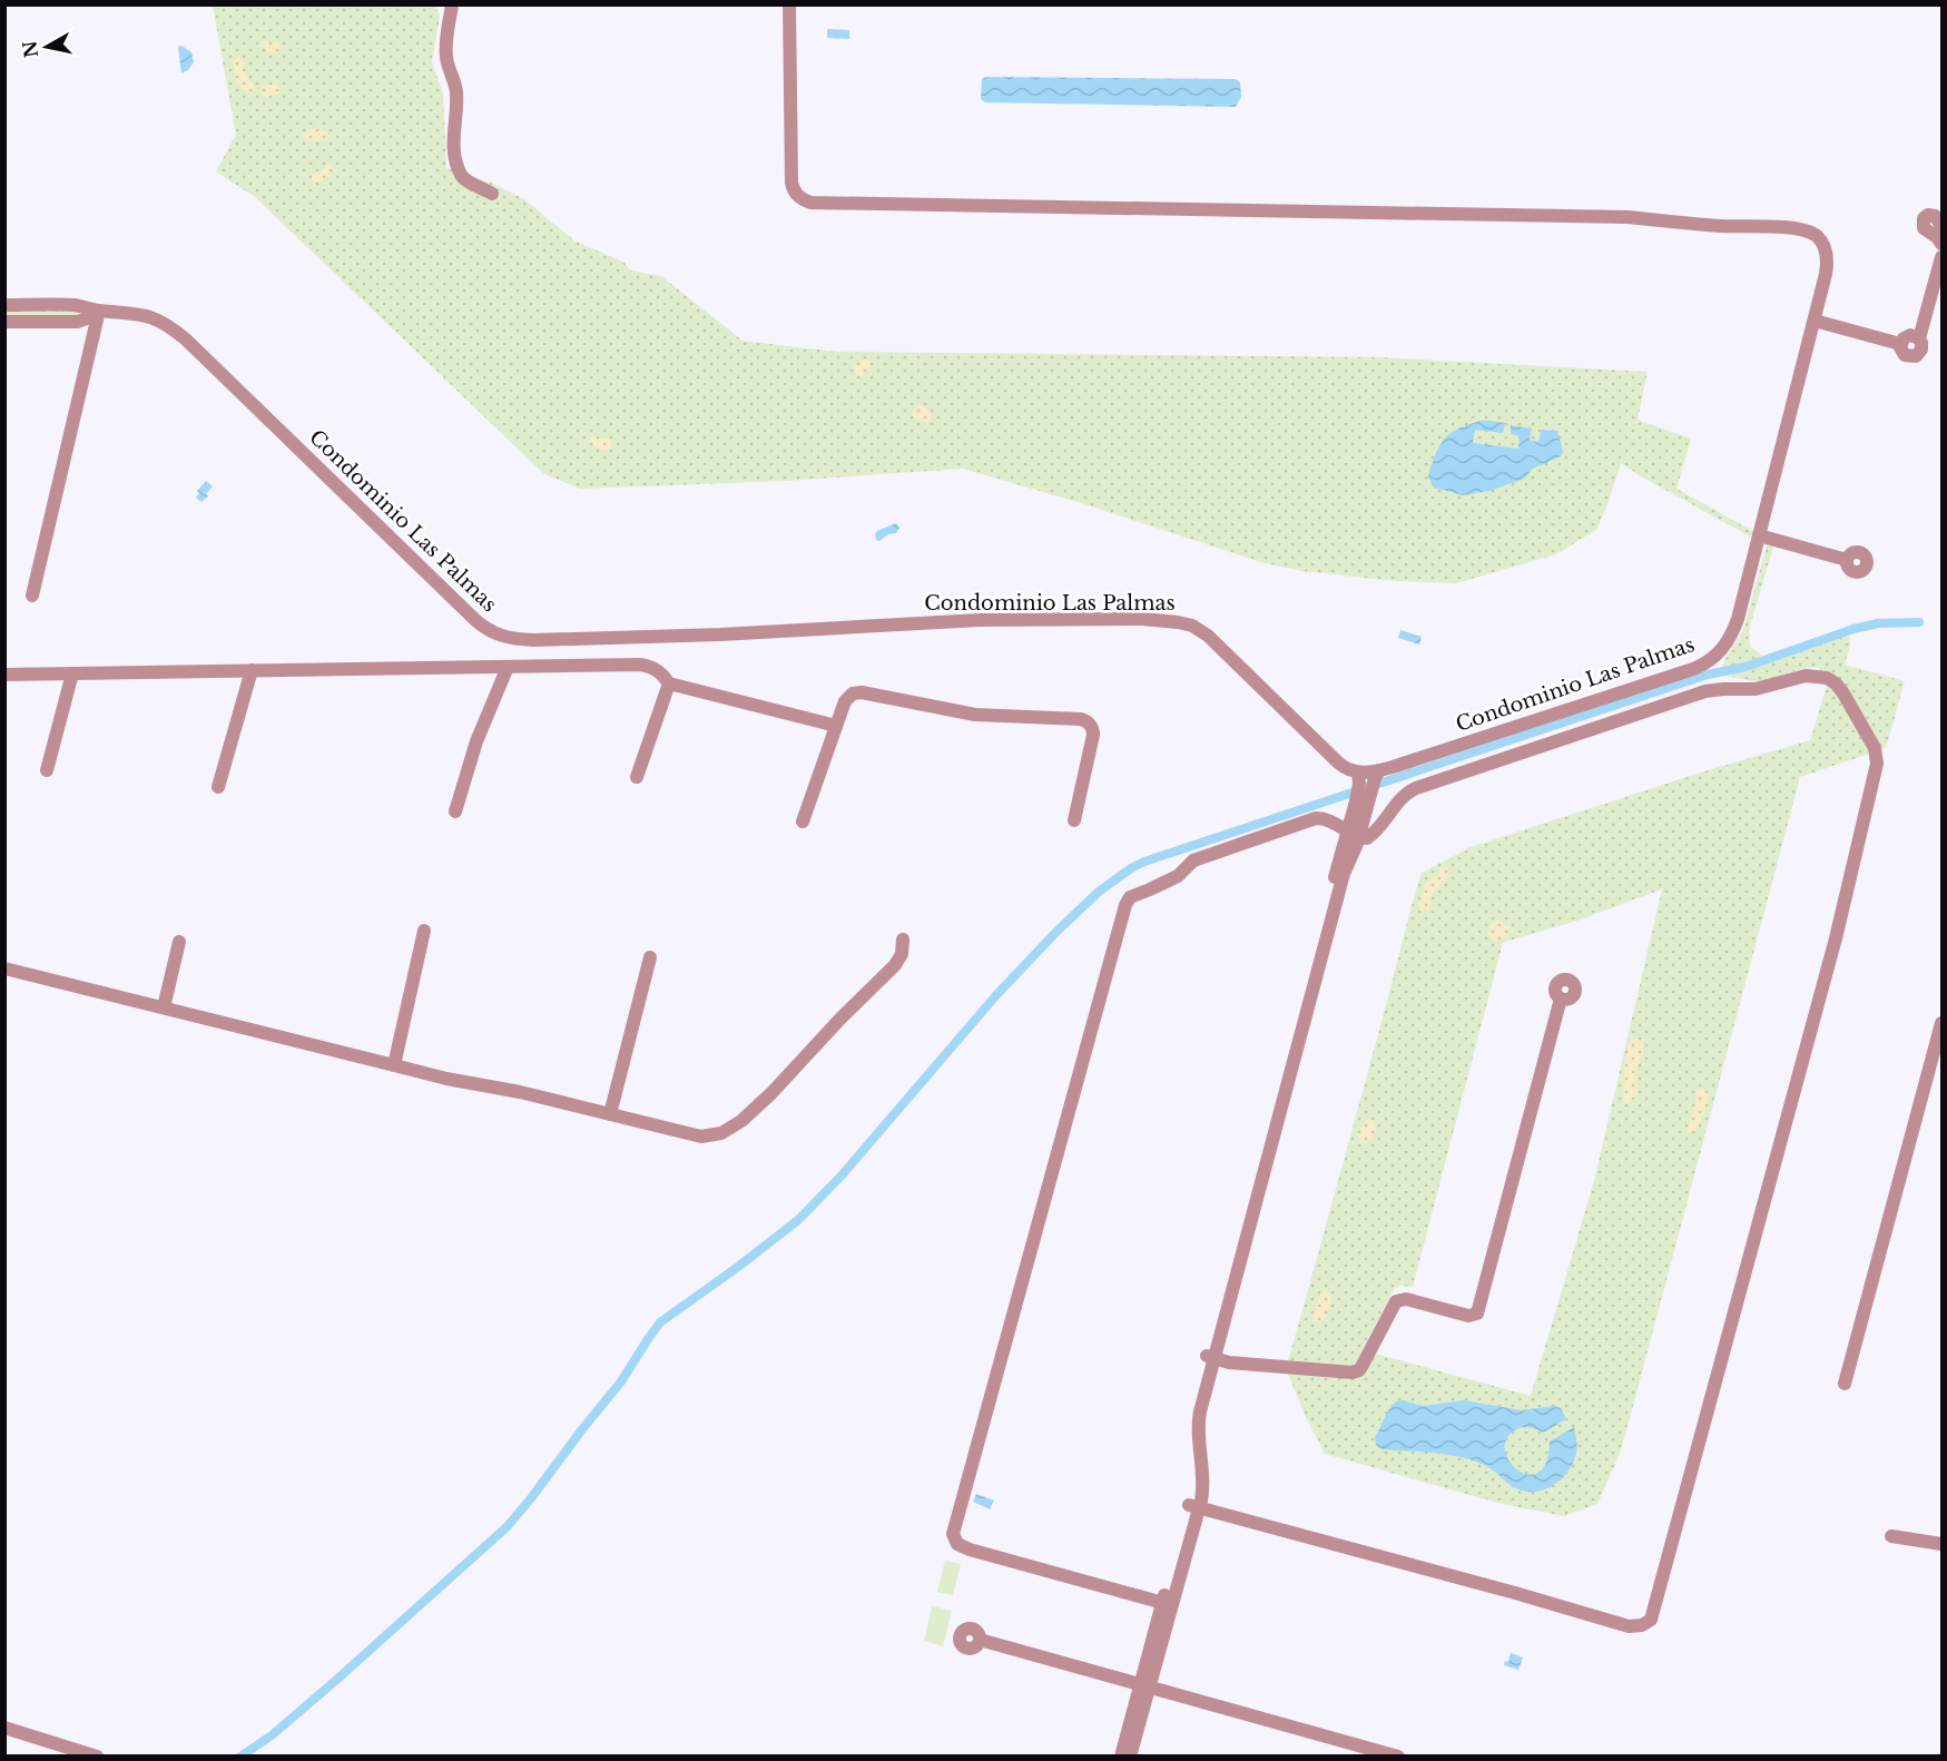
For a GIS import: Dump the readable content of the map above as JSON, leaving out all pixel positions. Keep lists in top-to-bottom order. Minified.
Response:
{"streets":{"street":["Condominio Las Palmas"]},"north":"left"}
